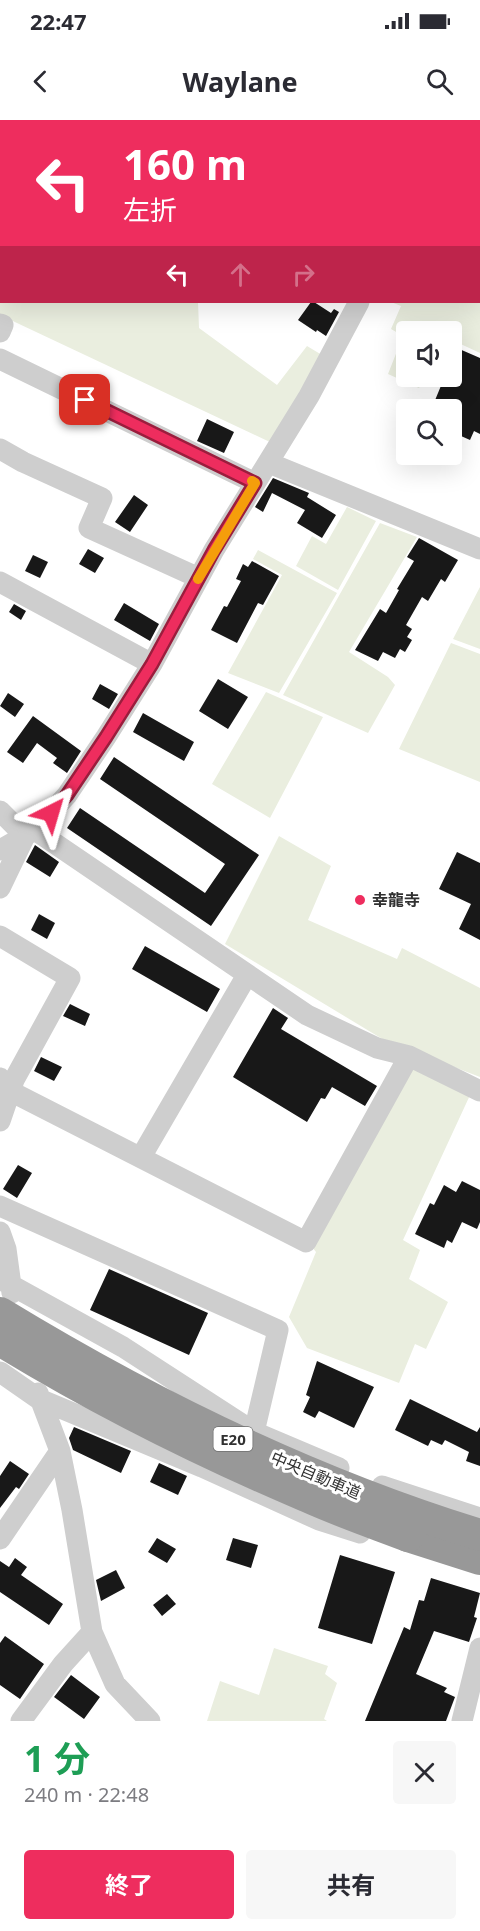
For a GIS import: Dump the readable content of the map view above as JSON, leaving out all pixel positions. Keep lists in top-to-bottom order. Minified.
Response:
{"streets":{"highway":["E20","中央自動車道"]},"places":["幸龍寺"],"page":{"status":"22:47","header":"Waylane","turn":["160 m","左折"],"heading":["1 分","240 m · 22:48"],"buttons":["終了","共有"]}}
